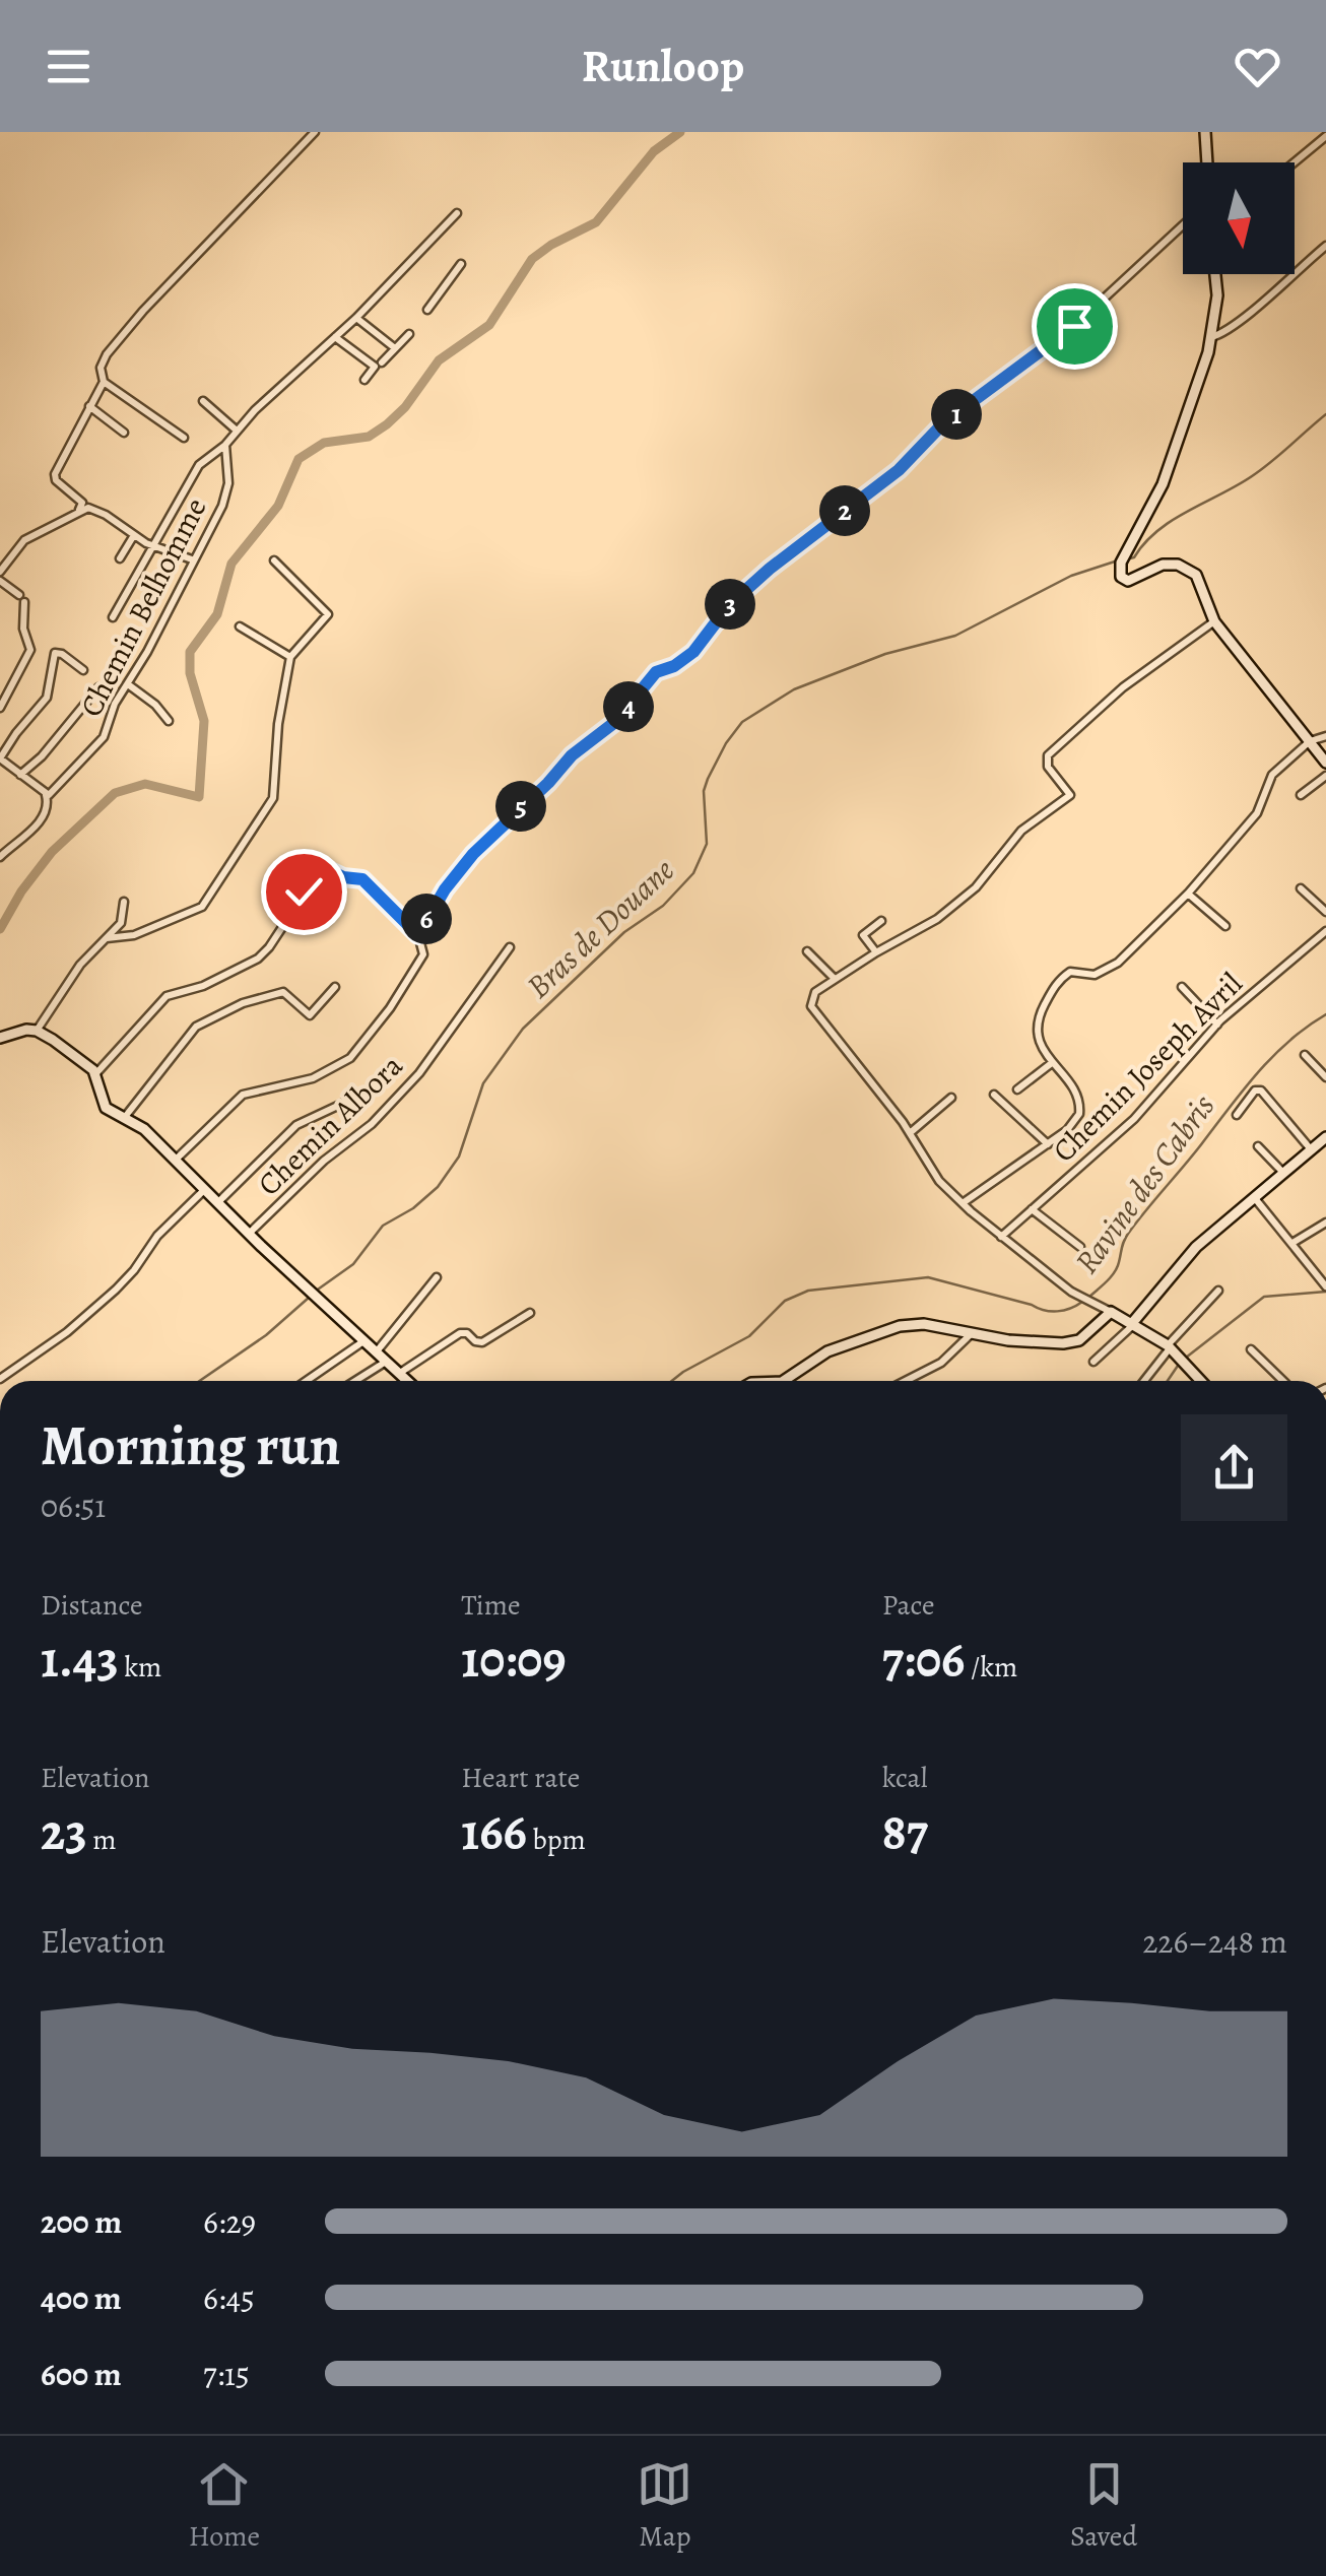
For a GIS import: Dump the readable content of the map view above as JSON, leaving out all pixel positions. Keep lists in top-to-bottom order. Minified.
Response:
{"streets":{"street":["Chemin Belhomme","Chemin Joseph Avril","Chemin Albora"]},"water":["Bras de Douane","Ravine des Cabris"],"north":"bottom","page":{"header":"Runloop","pins":["1","2","3","4","5","6"],"heading":["Morning run","06:51"],"stats":[["Distance","1.43 km"],["Time","10:09"],["Pace","7:06 /km"],["Elevation","23 m"],["Heart rate","166 bpm"],["kcal","87"]],"chart":["Elevation","226–248 m"],"list":[{"name":"200 m","note":"6:29"},{"name":"400 m","note":"6:45"},{"name":"600 m","note":"7:15"}],"tabs":["Home","Map","Saved"]}}
